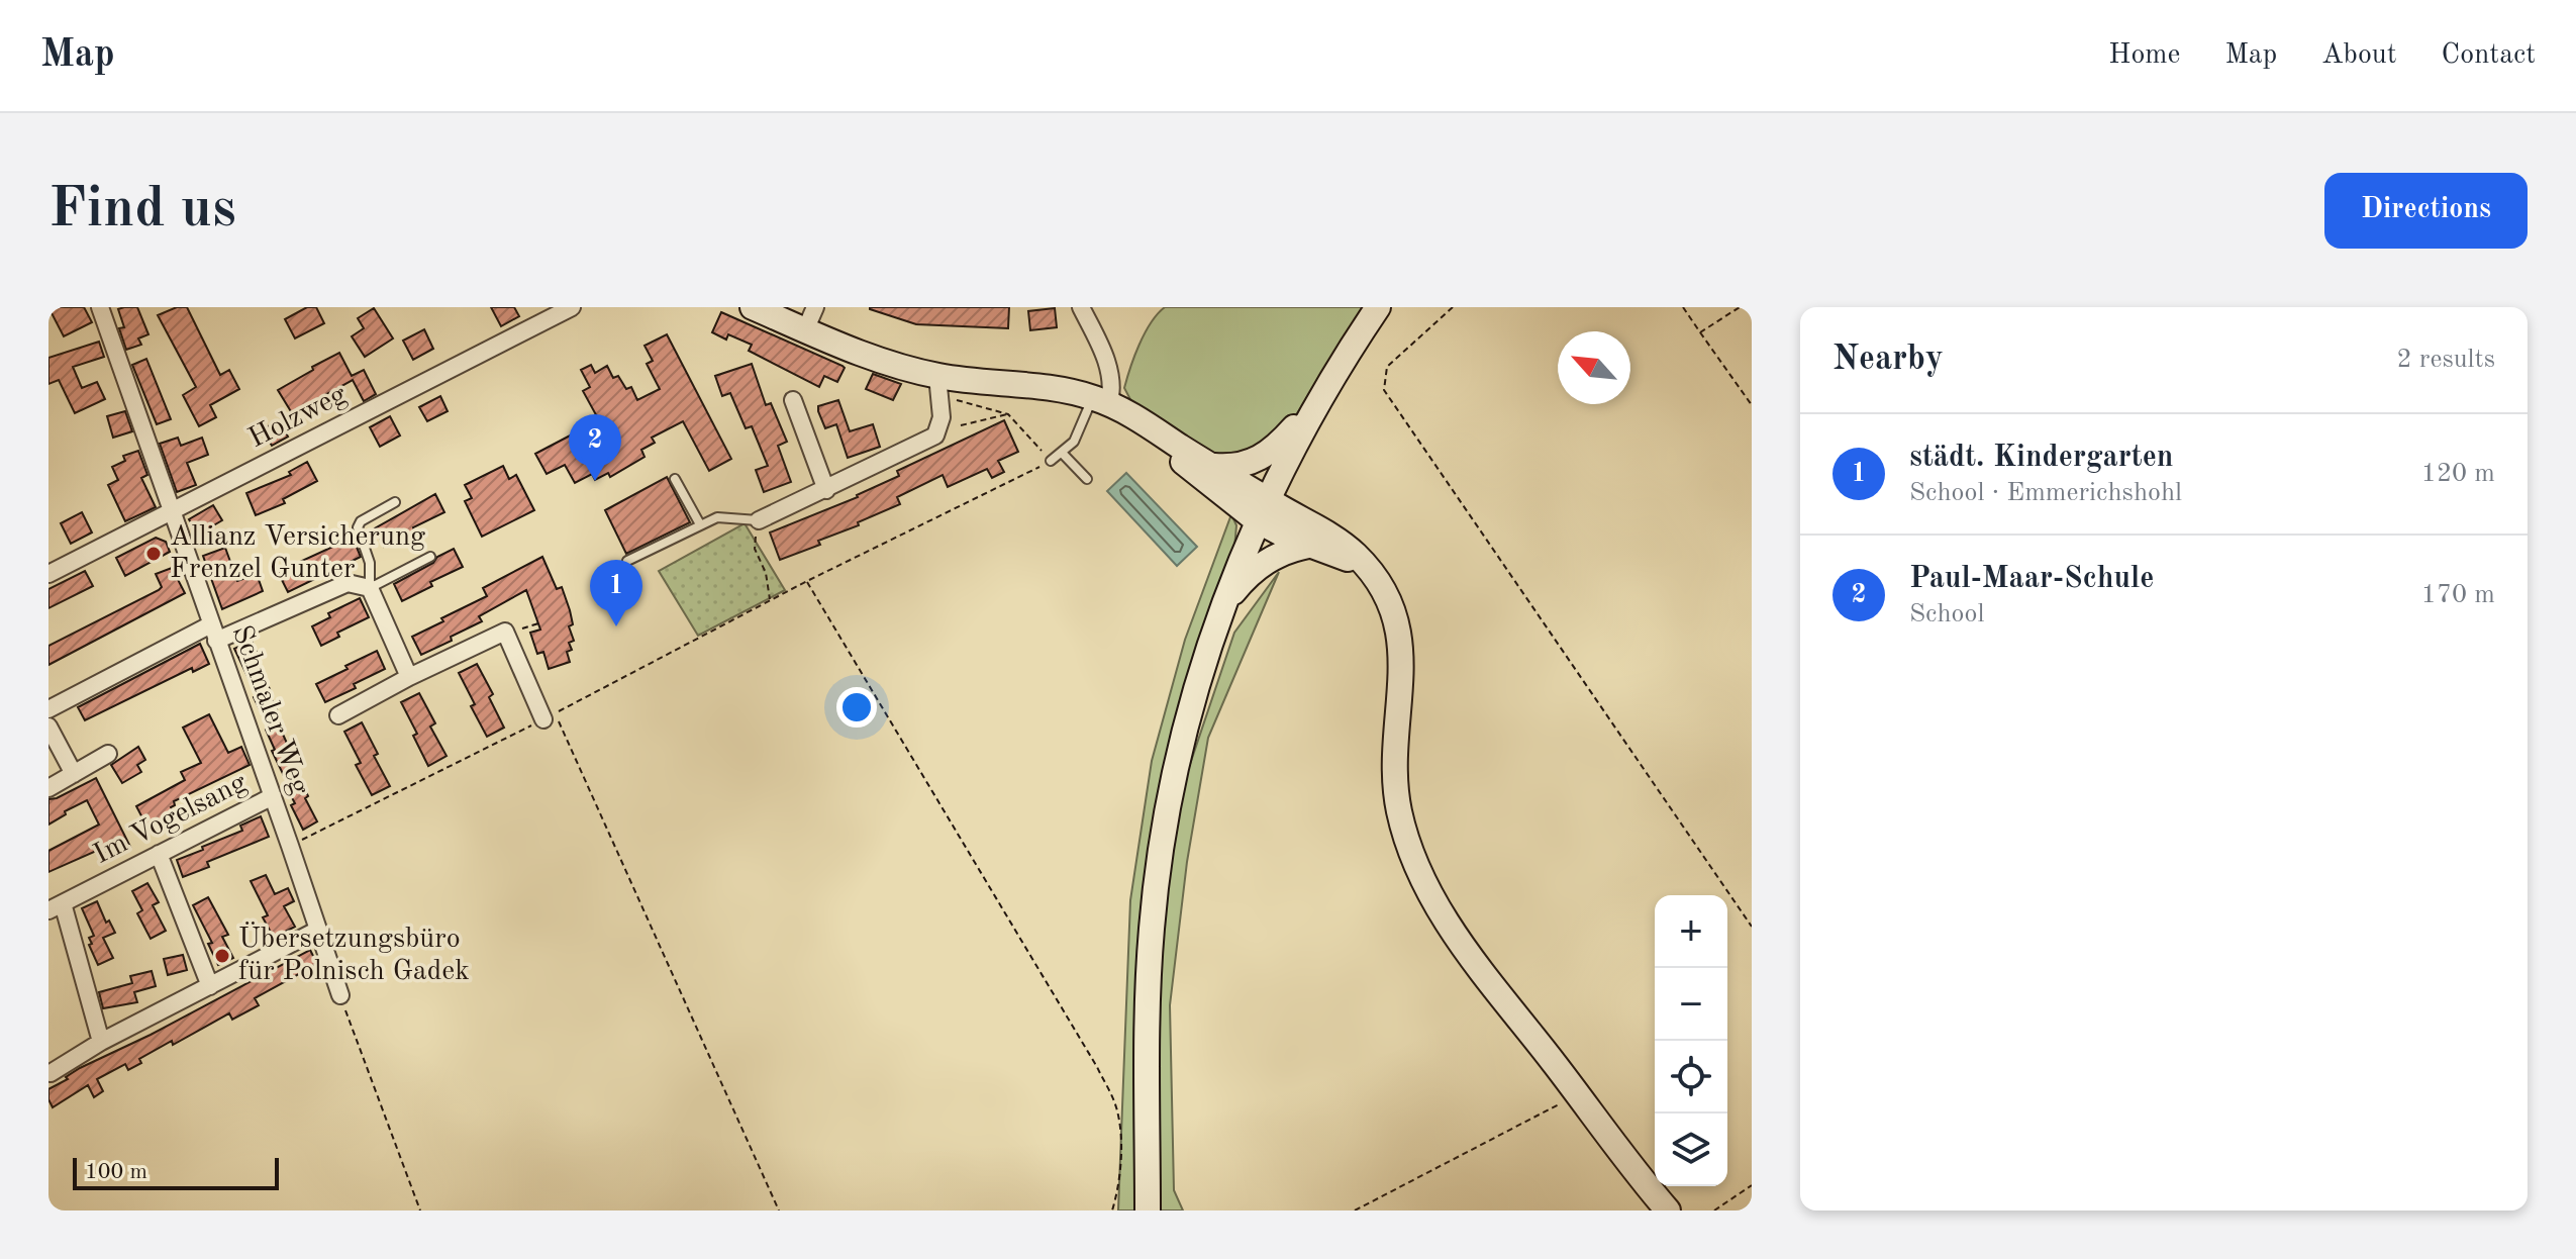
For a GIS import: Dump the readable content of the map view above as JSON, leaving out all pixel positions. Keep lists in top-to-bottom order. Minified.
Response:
{"streets":{"street":["Holzweg","Schmaler Weg","Im Vogelsang"]},"crossings":[["Holzweg","Schmaler Weg"],["Schmaler Weg","Im Vogelsang"]],"places":["Allianz Versicherung Frenzel Gunter","Übersetzungsbüro für Polnisch Gadek"],"scale_bar":"100 m","north":"top left","page":{"header":"Map","nav":["Home","Map","About","Contact"],"buttons":"Directions","title":"Find us","heading":["Nearby","2 results"],"list":[{"mark":"1","name":"städt. Kindergarten","note":"School · Emmerichshohl","value":"120 m"},{"mark":"2","name":"Paul-Maar-Schule","note":"School","value":"170 m"}],"pins":["2","1"],"map_buttons":["+","−"],"scale":"100 m"}}
